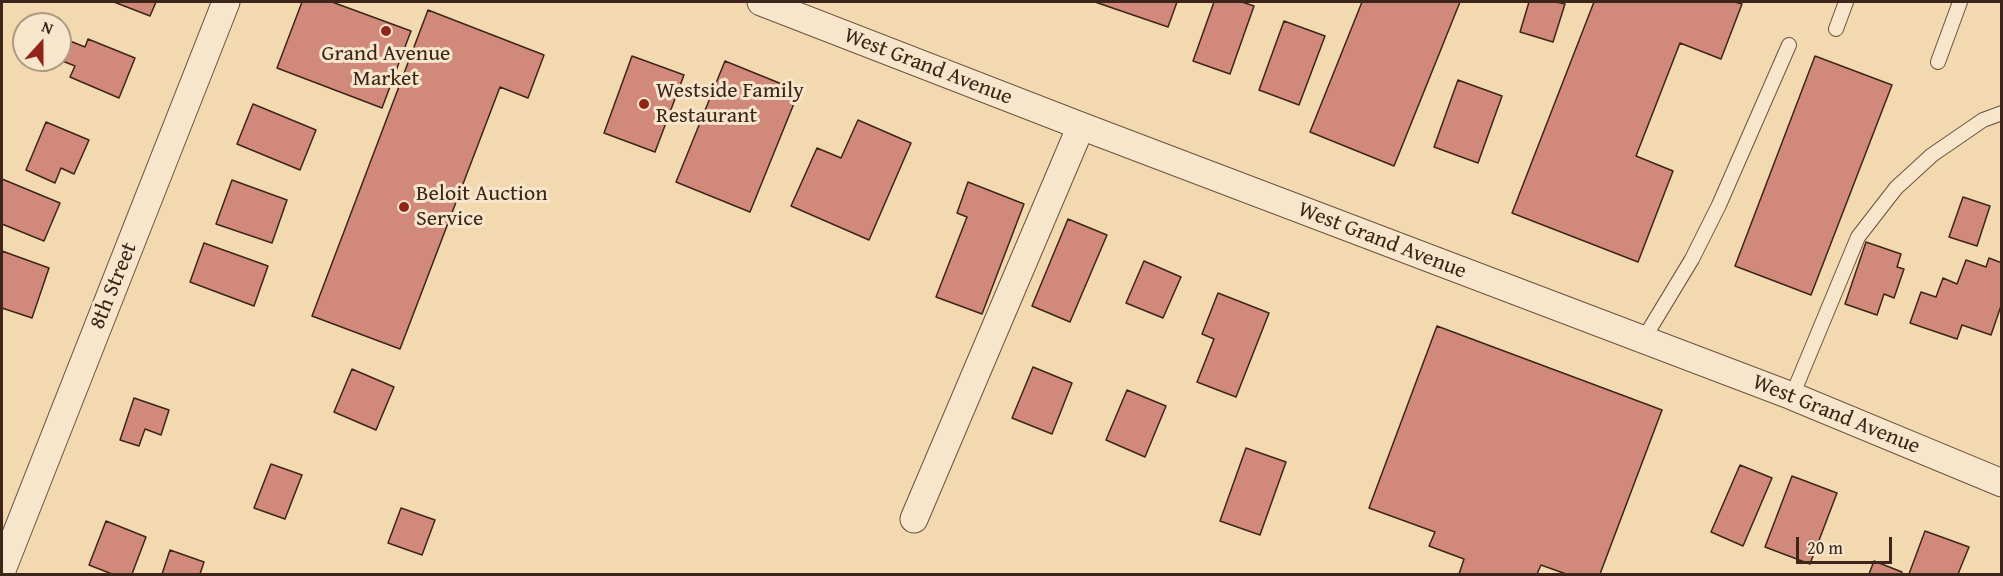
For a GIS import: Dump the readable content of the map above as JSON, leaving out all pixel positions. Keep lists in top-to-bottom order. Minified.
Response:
{"streets":{"street":["West Grand Avenue","8th Street"]},"places":["Grand Avenue Market","Westside Family Restaurant","Beloit Auction Service"],"scale_bar":"20 m","north":"top"}
